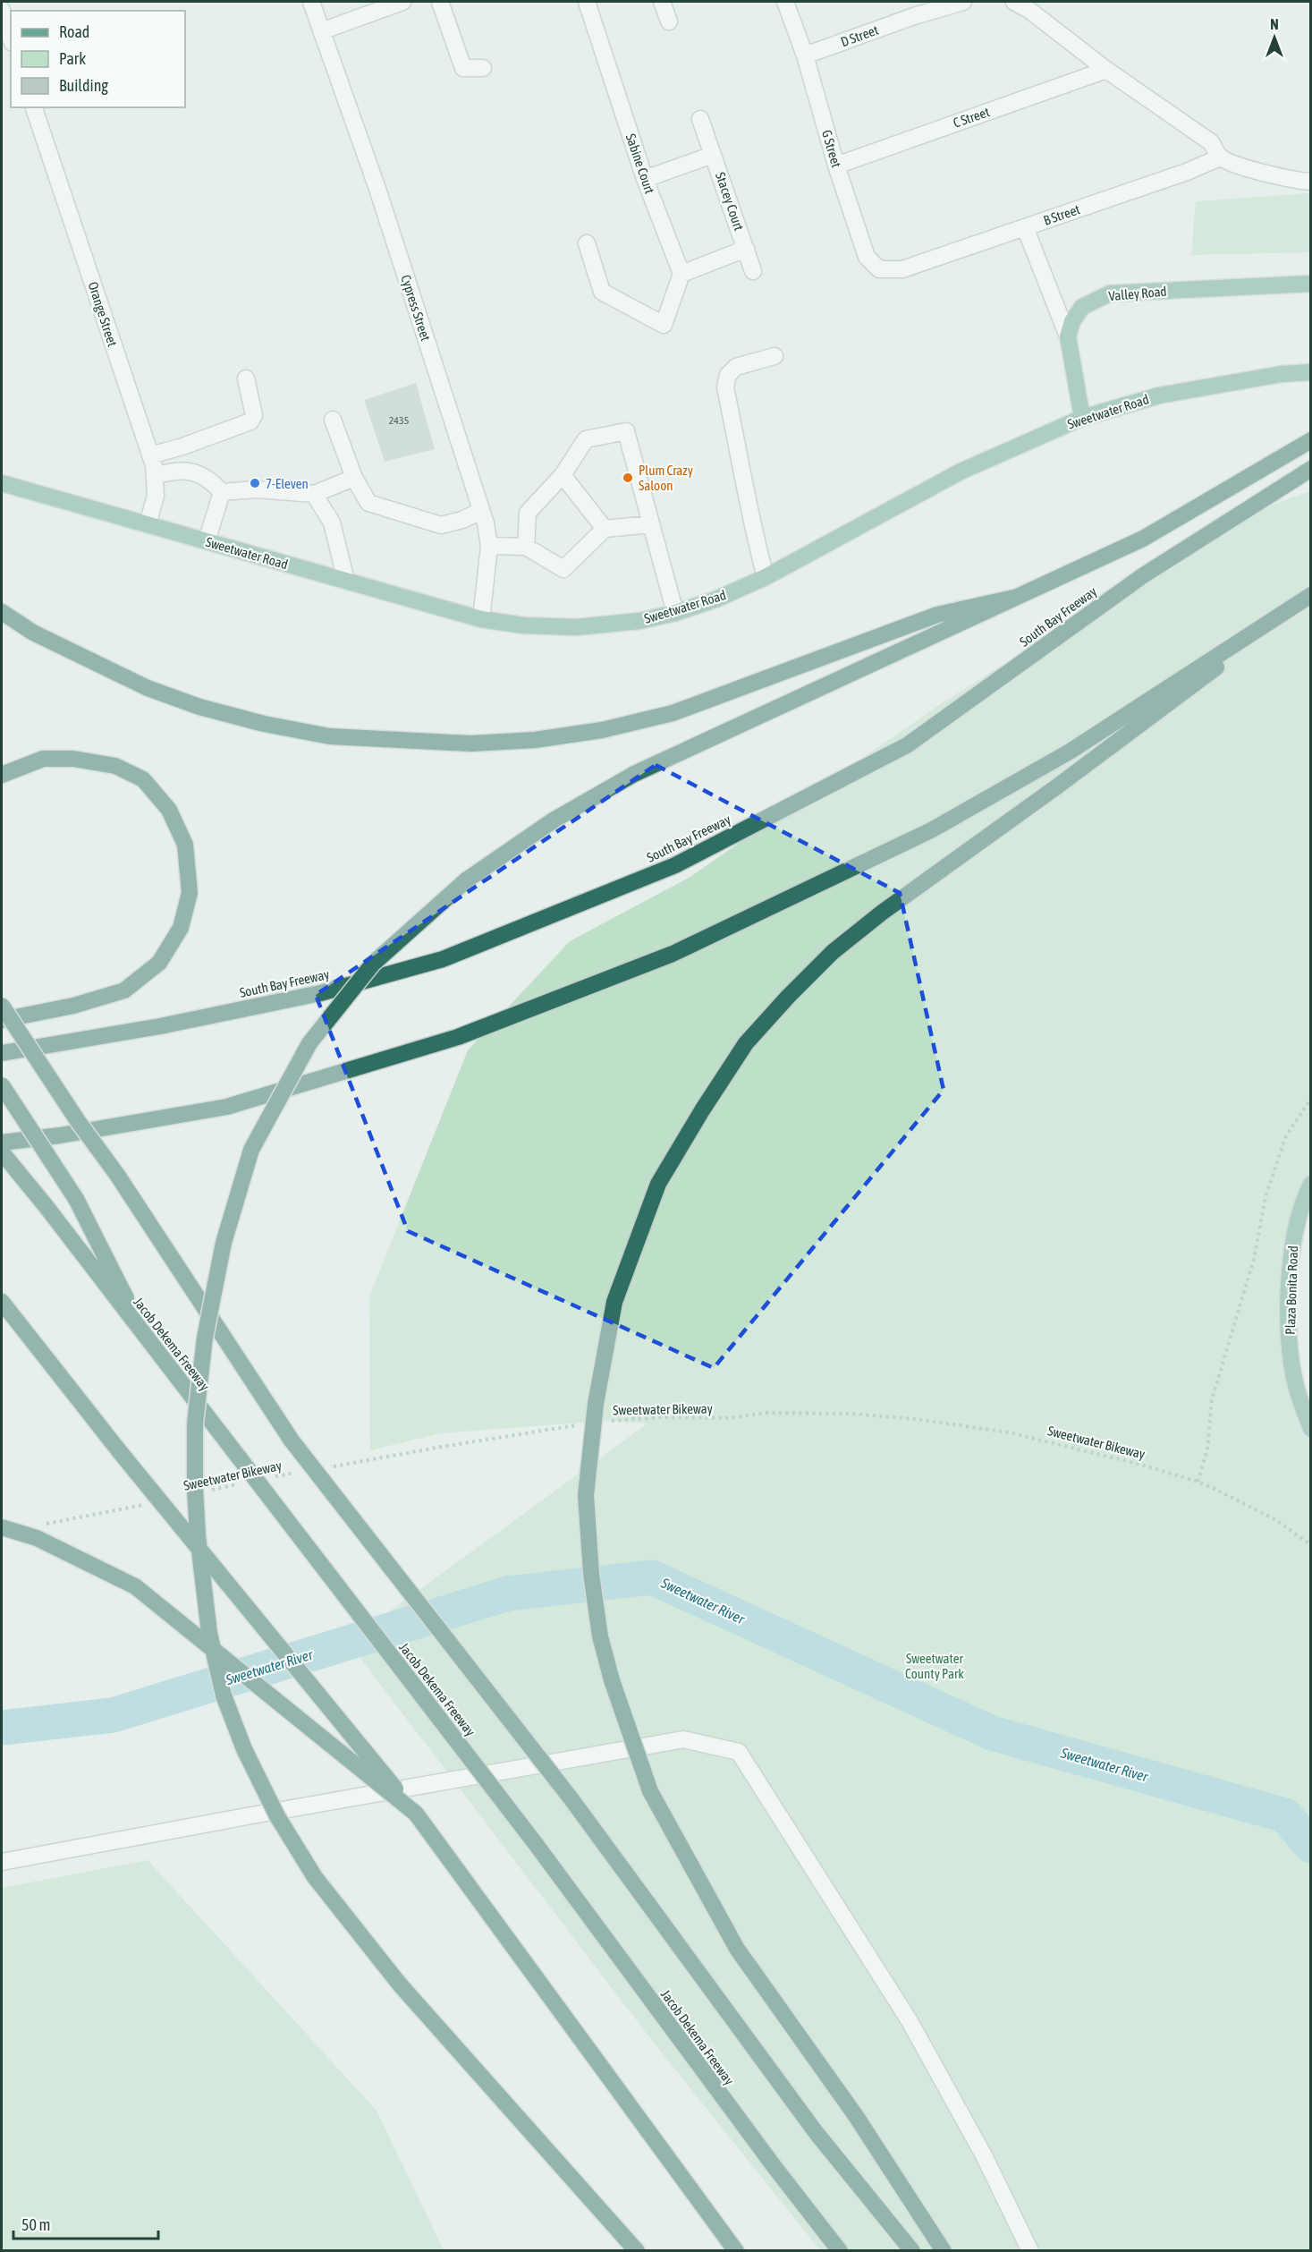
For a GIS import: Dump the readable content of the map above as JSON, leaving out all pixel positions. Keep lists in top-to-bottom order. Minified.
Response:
{"streets":{"highway":["South Bay Freeway","Jacob Dekema Freeway"],"main road":["Valley Road","Sweetwater Road","Plaza Bonita Road"],"street":["D Street","C Street","G Street","Sabine Court","Stacey Court","B Street","Cypress Street","Orange Street"],"path":["Sweetwater Bikeway"]},"crossings":[["D Street","G Street"],["C Street","G Street"],["G Street","B Street"],["Sabine Court","Stacey Court"],["Cypress Street","Sweetwater Road"],["Orange Street","Sweetwater Road"]],"water":["Sweetwater River"],"parks":["Sweetwater County Park"],"places":["Plum Crazy Saloon","7-Eleven"],"house_numbers":["2435"],"legend":["Road","Park","Building"],"scale_bar":"50 m","north":"top"}
